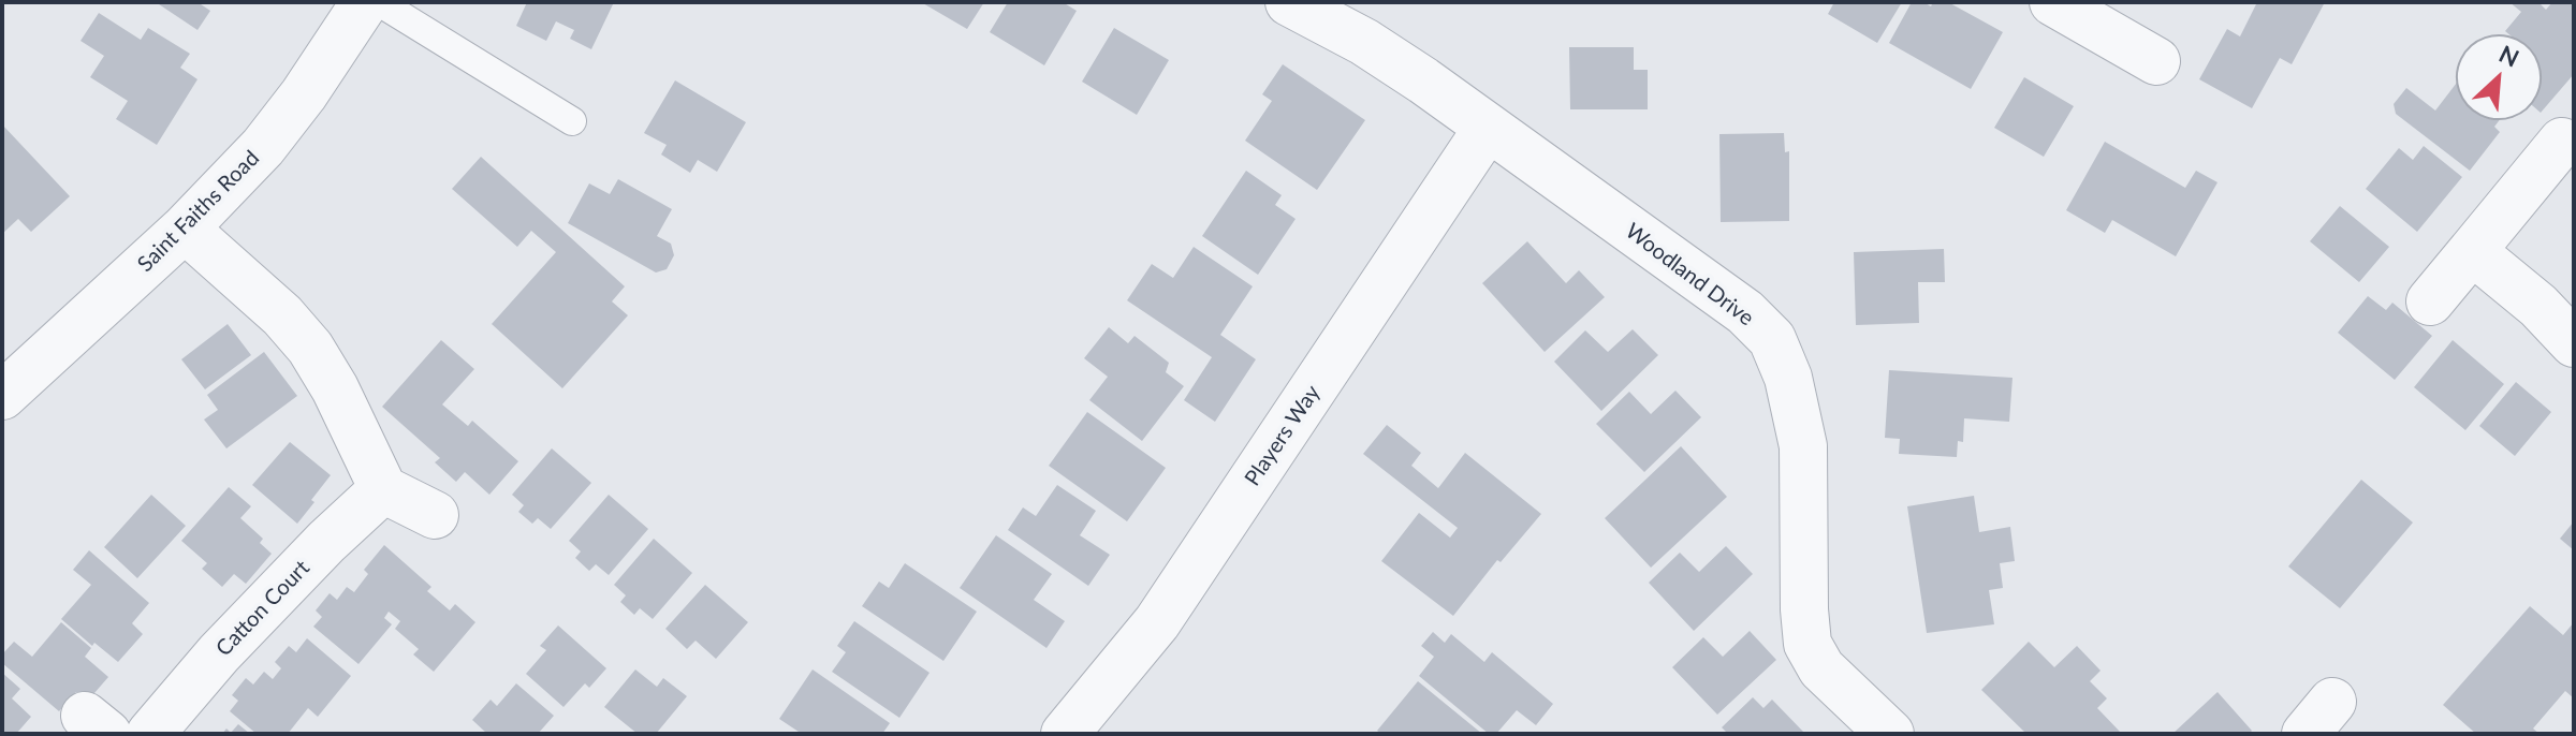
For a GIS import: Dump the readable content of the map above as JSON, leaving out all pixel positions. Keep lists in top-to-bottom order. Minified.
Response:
{"streets":{"street":["Saint Faiths Road","Woodland Drive","Players Way","Catton Court"]},"crossings":[["Woodland Drive","Players Way"]],"north":"top right"}
